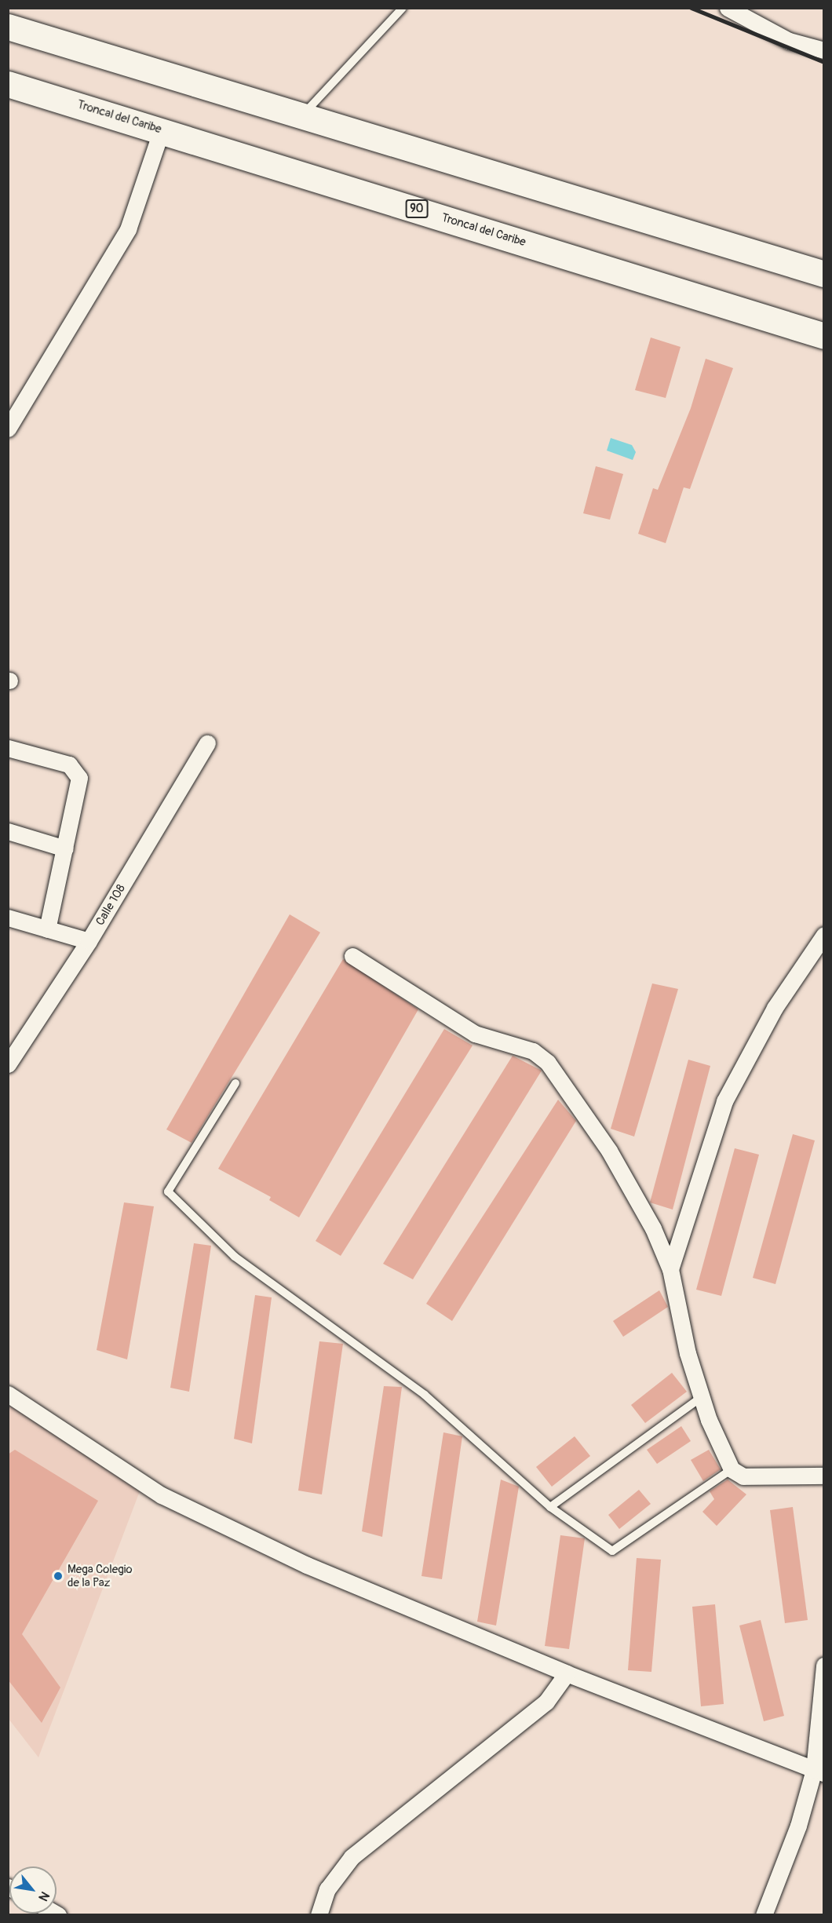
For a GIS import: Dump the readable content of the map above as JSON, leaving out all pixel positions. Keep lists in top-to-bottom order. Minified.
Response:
{"streets":{"highway":["Troncal del Caribe","90"],"street":["Calle 108"]},"places":["Mega Colegio de la Paz"],"north":"bottom right"}
